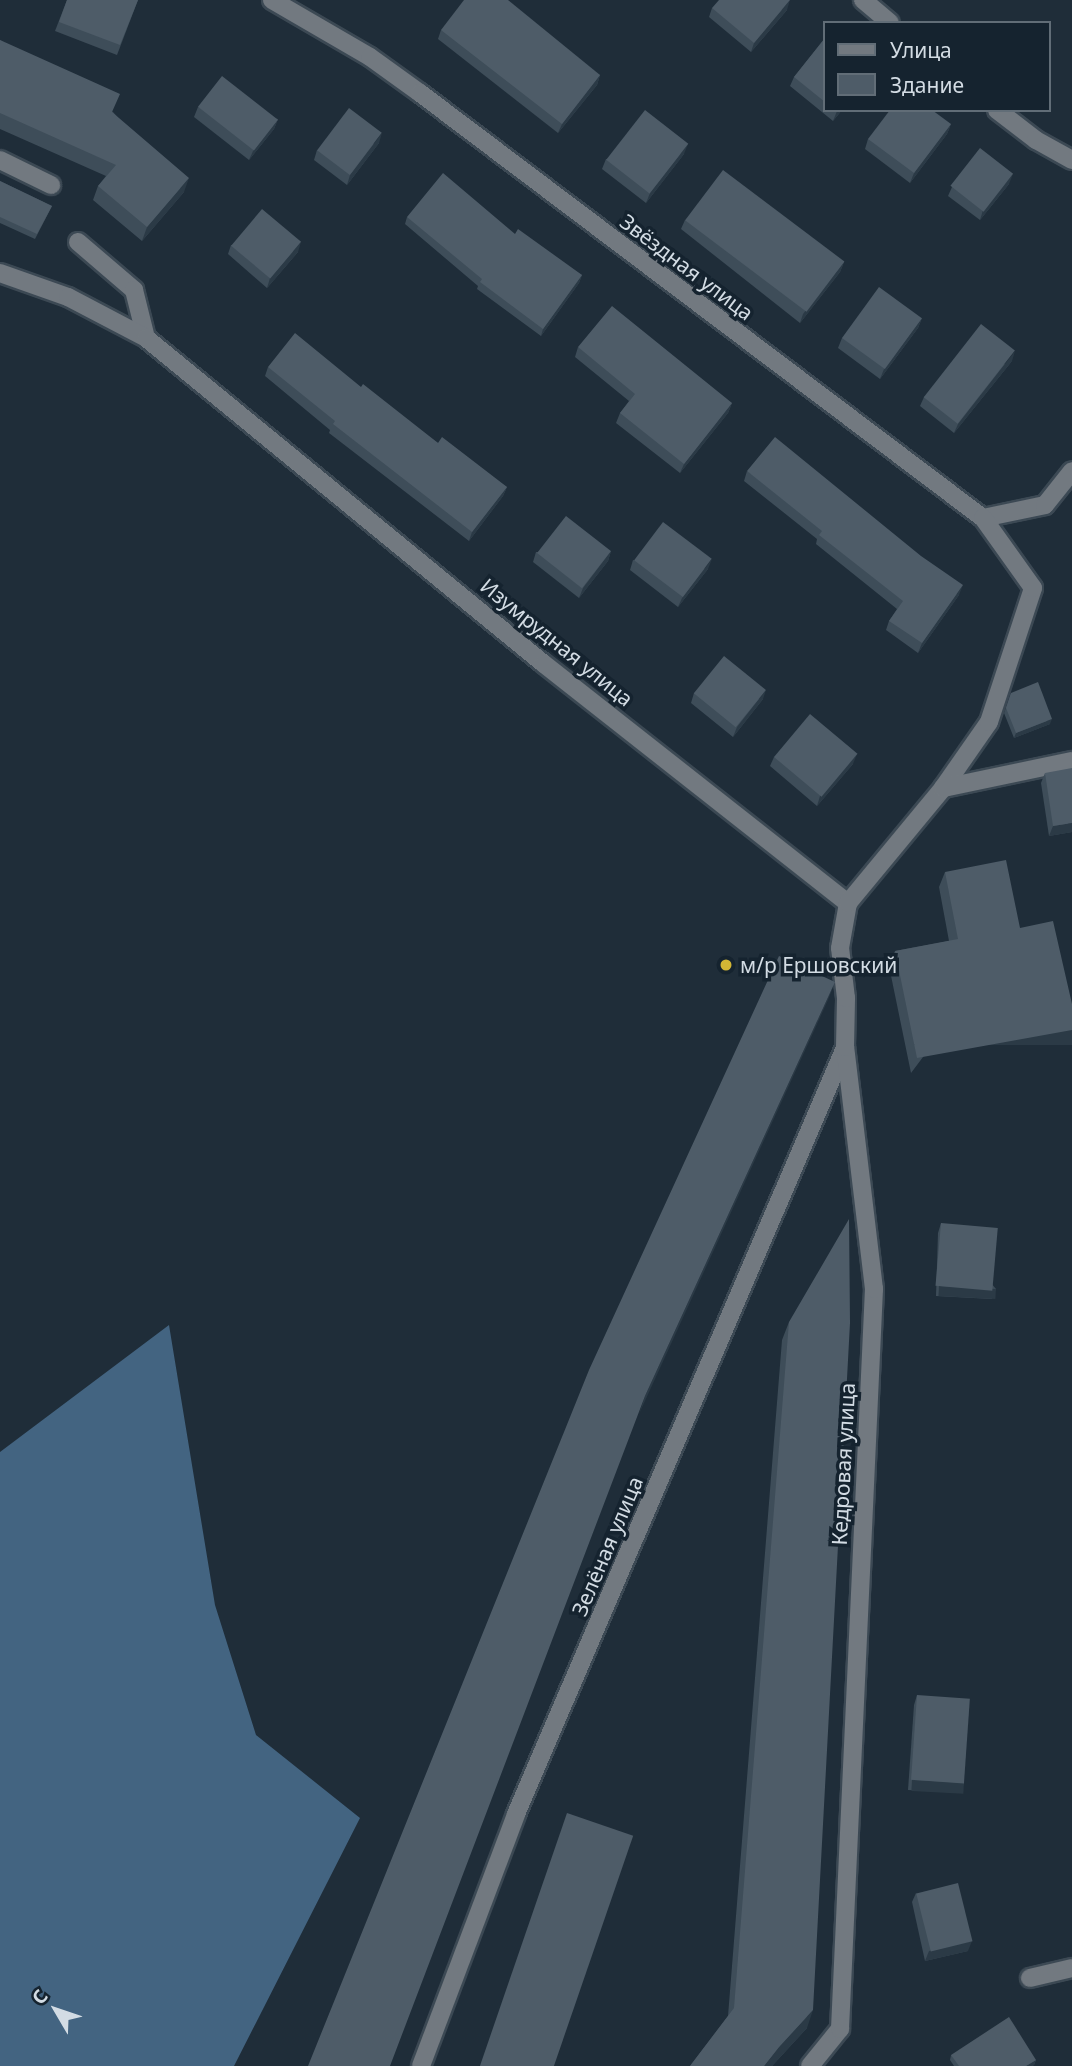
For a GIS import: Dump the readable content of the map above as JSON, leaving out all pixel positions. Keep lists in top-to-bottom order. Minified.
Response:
{"streets":{"street":["Звёздная улица","Изумрудная улица","Кедровая улица","Зелёная улица"]},"crossings":[["Изумрудная улица","Кедровая улица"],["Кедровая улица","Зелёная улица"]],"places":["м/р Ершовский"],"legend":["Улица","Здание"],"north":"top left"}
